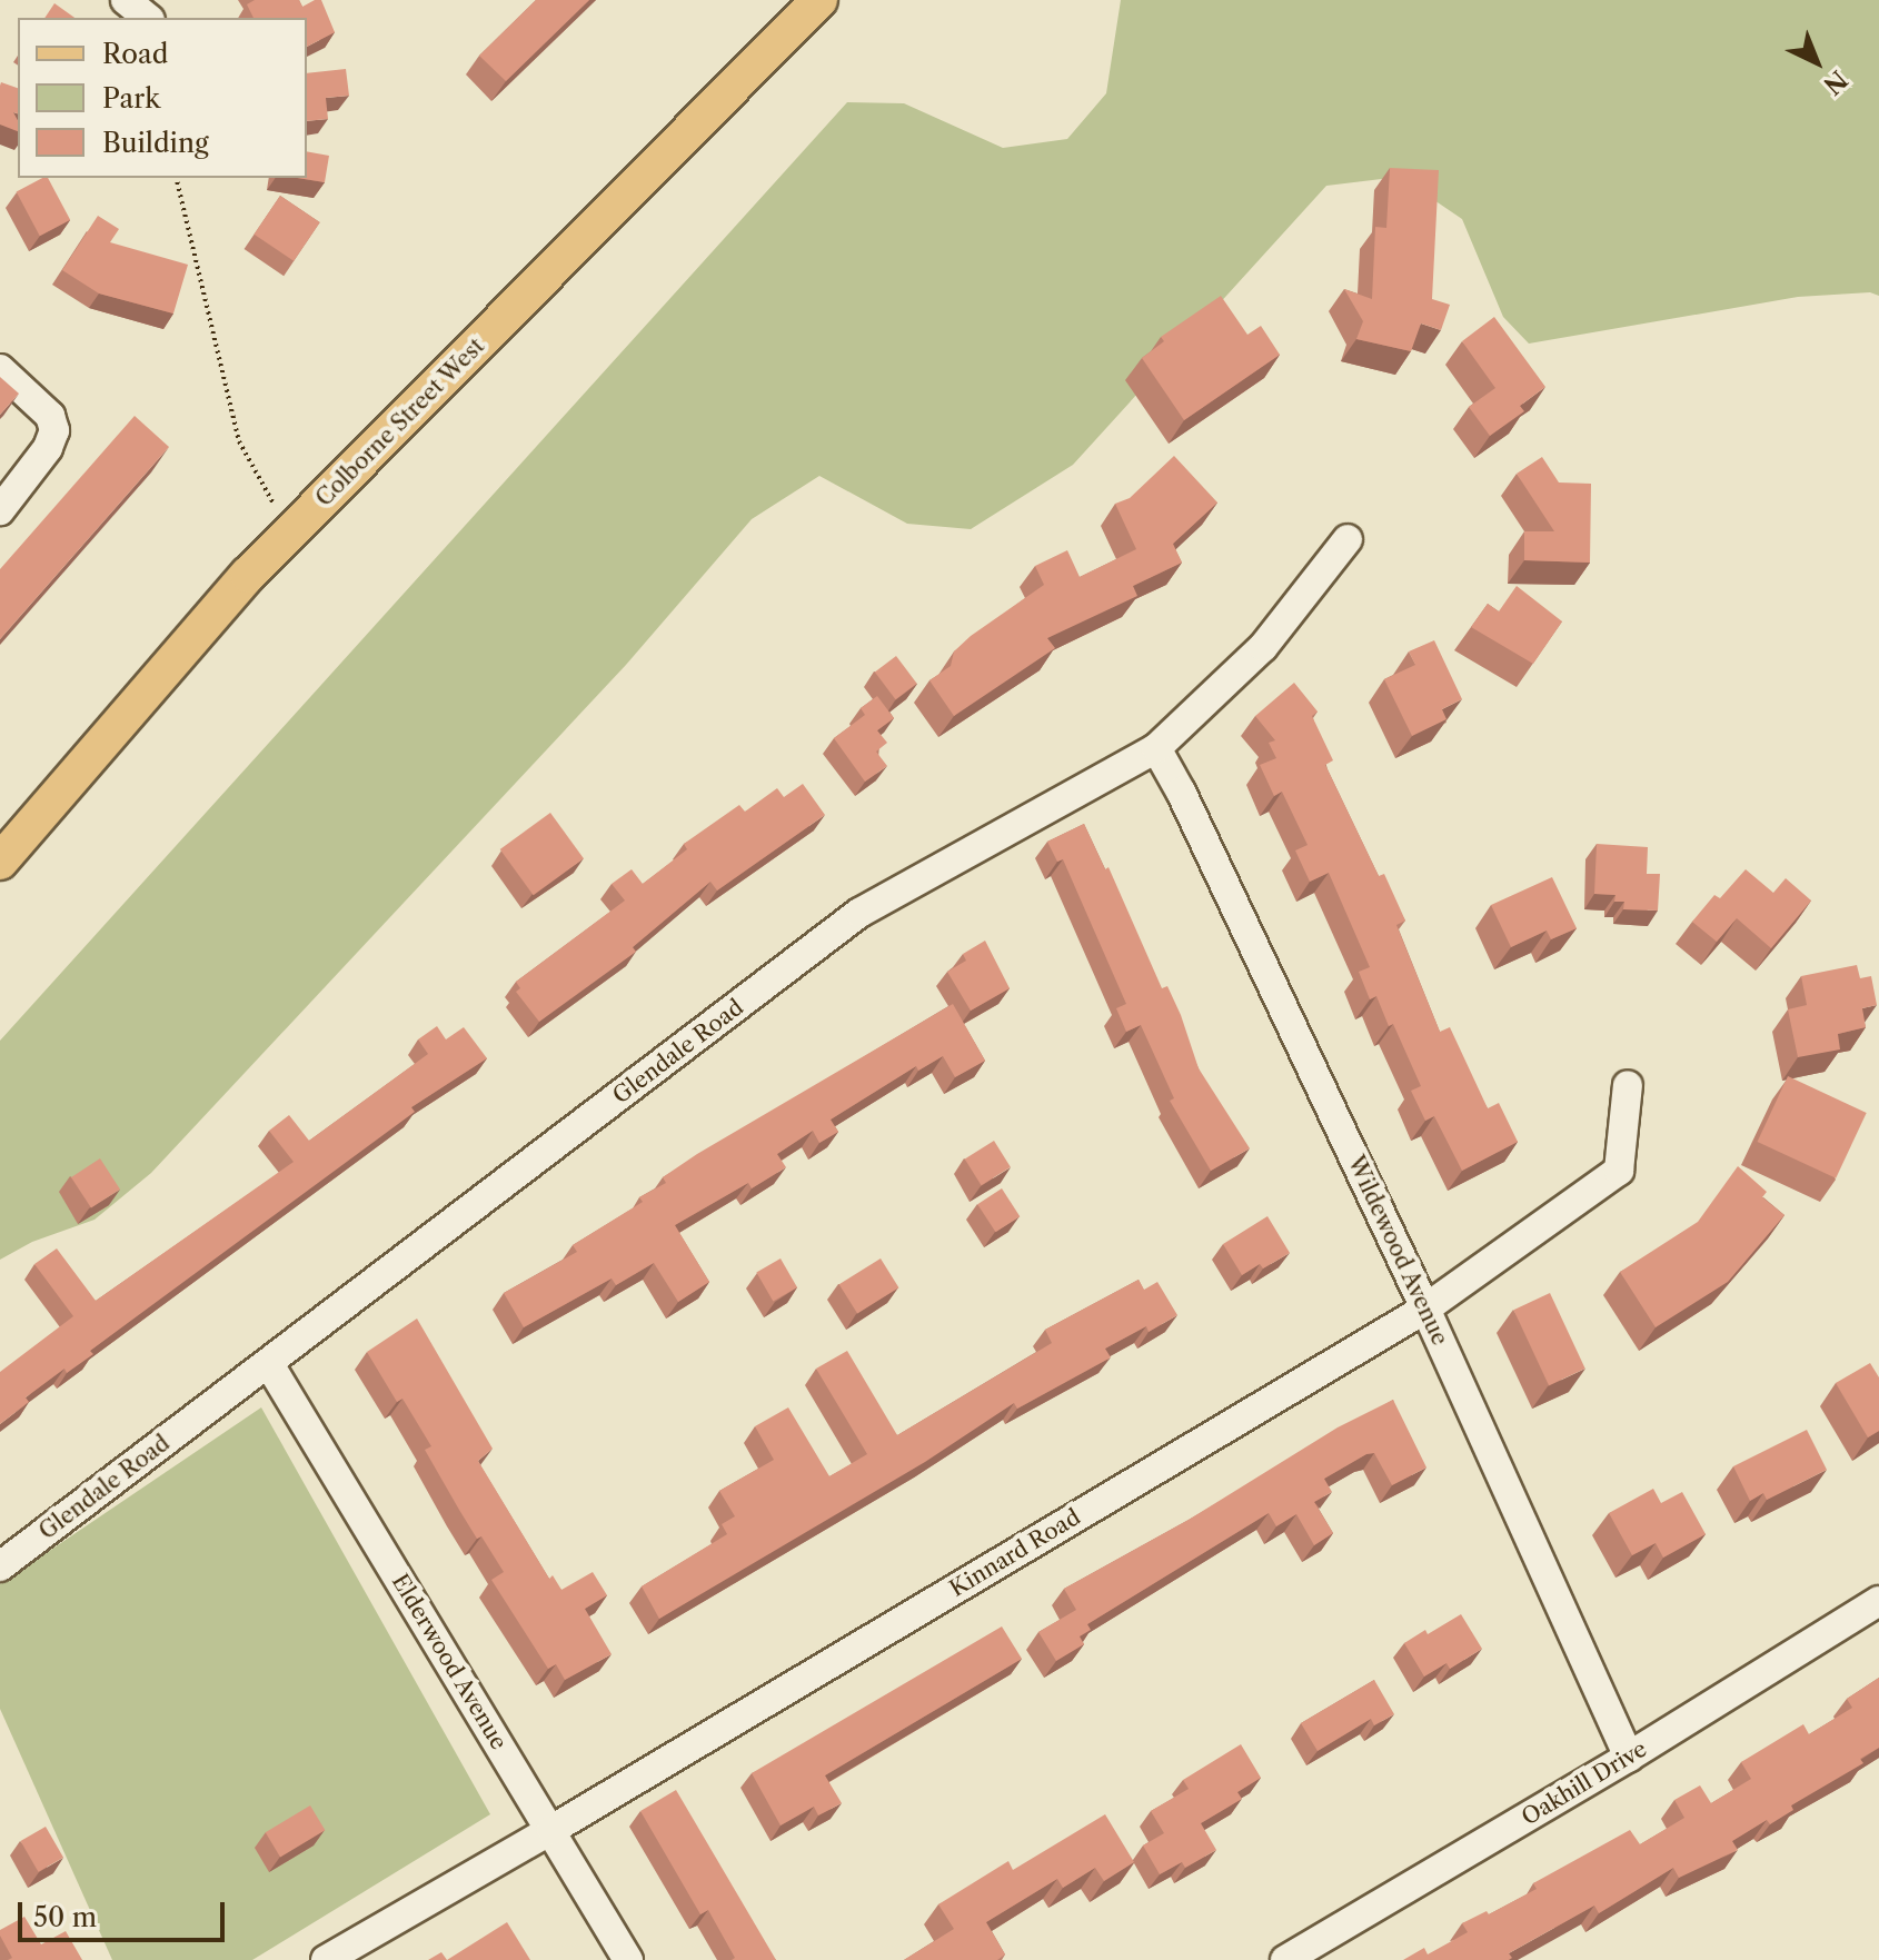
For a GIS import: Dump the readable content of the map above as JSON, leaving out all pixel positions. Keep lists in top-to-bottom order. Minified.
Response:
{"streets":{"main road":["Colborne Street West"],"street":["Glendale Road","Wildewood Avenue","Kinnard Road","Elderwood Avenue","Oakhill Drive"]},"crossings":[["Glendale Road","Wildewood Avenue"],["Glendale Road","Elderwood Avenue"],["Wildewood Avenue","Kinnard Road"],["Wildewood Avenue","Oakhill Drive"],["Kinnard Road","Elderwood Avenue"]],"legend":["Road","Park","Building"],"scale_bar":"50 m","north":"bottom right"}
